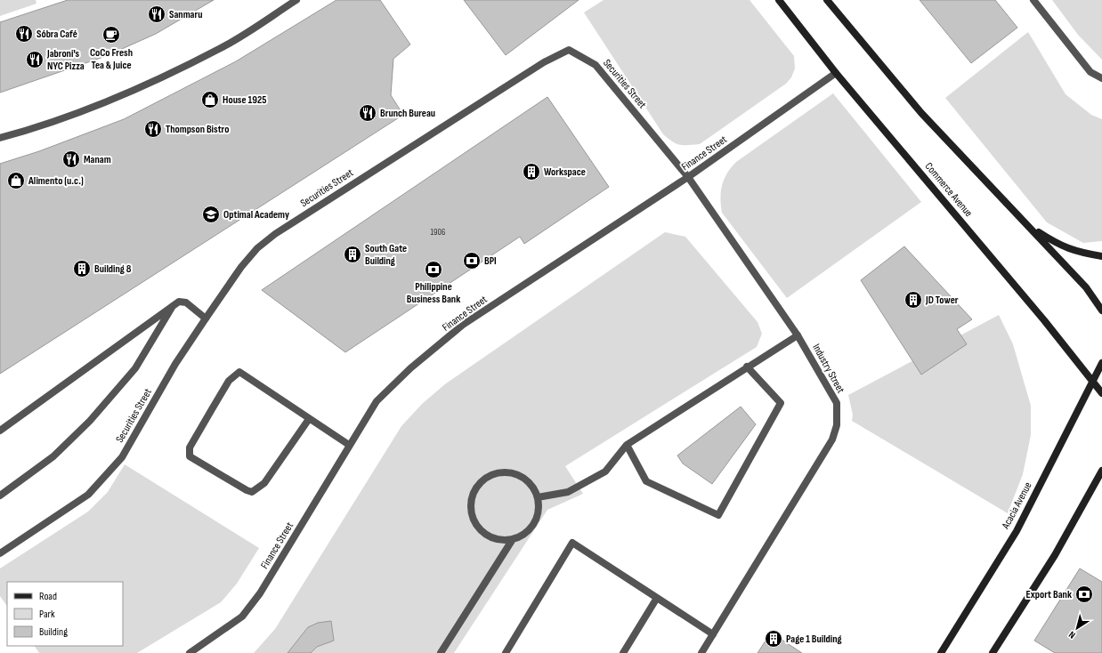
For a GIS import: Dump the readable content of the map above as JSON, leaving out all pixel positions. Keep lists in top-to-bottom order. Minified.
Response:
{"streets":{"main road":["Commerce Avenue","Acacia Avenue"],"street":["Securities Street","Finance Street","Industry Street"]},"crossings":[["Securities Street","Finance Street"],["Securities Street","Industry Street"],["Finance Street","Commerce Avenue"],["Finance Street","Industry Street"],["Commerce Avenue","Acacia Avenue"]],"places":{"restaurant":["Sanmaru","Sóbra Café","Jabroni's NYC Pizza","Brunch Bureau","Thompson Bistro","Manam"],"cafe":["CoCo Fresh Tea & Juice"],"shop":["House 1925","Alimento (u.c.)"],"building":["Workspace","South Gate Building","Building 8","JD Tower","Page 1 Building"],"school or university":["Optimal Academy"],"bank":["BPI","Philippine Business Bank","Export Bank"]},"house_numbers":["1906"],"legend":["Road","Park","Building"],"north":"bottom left"}
